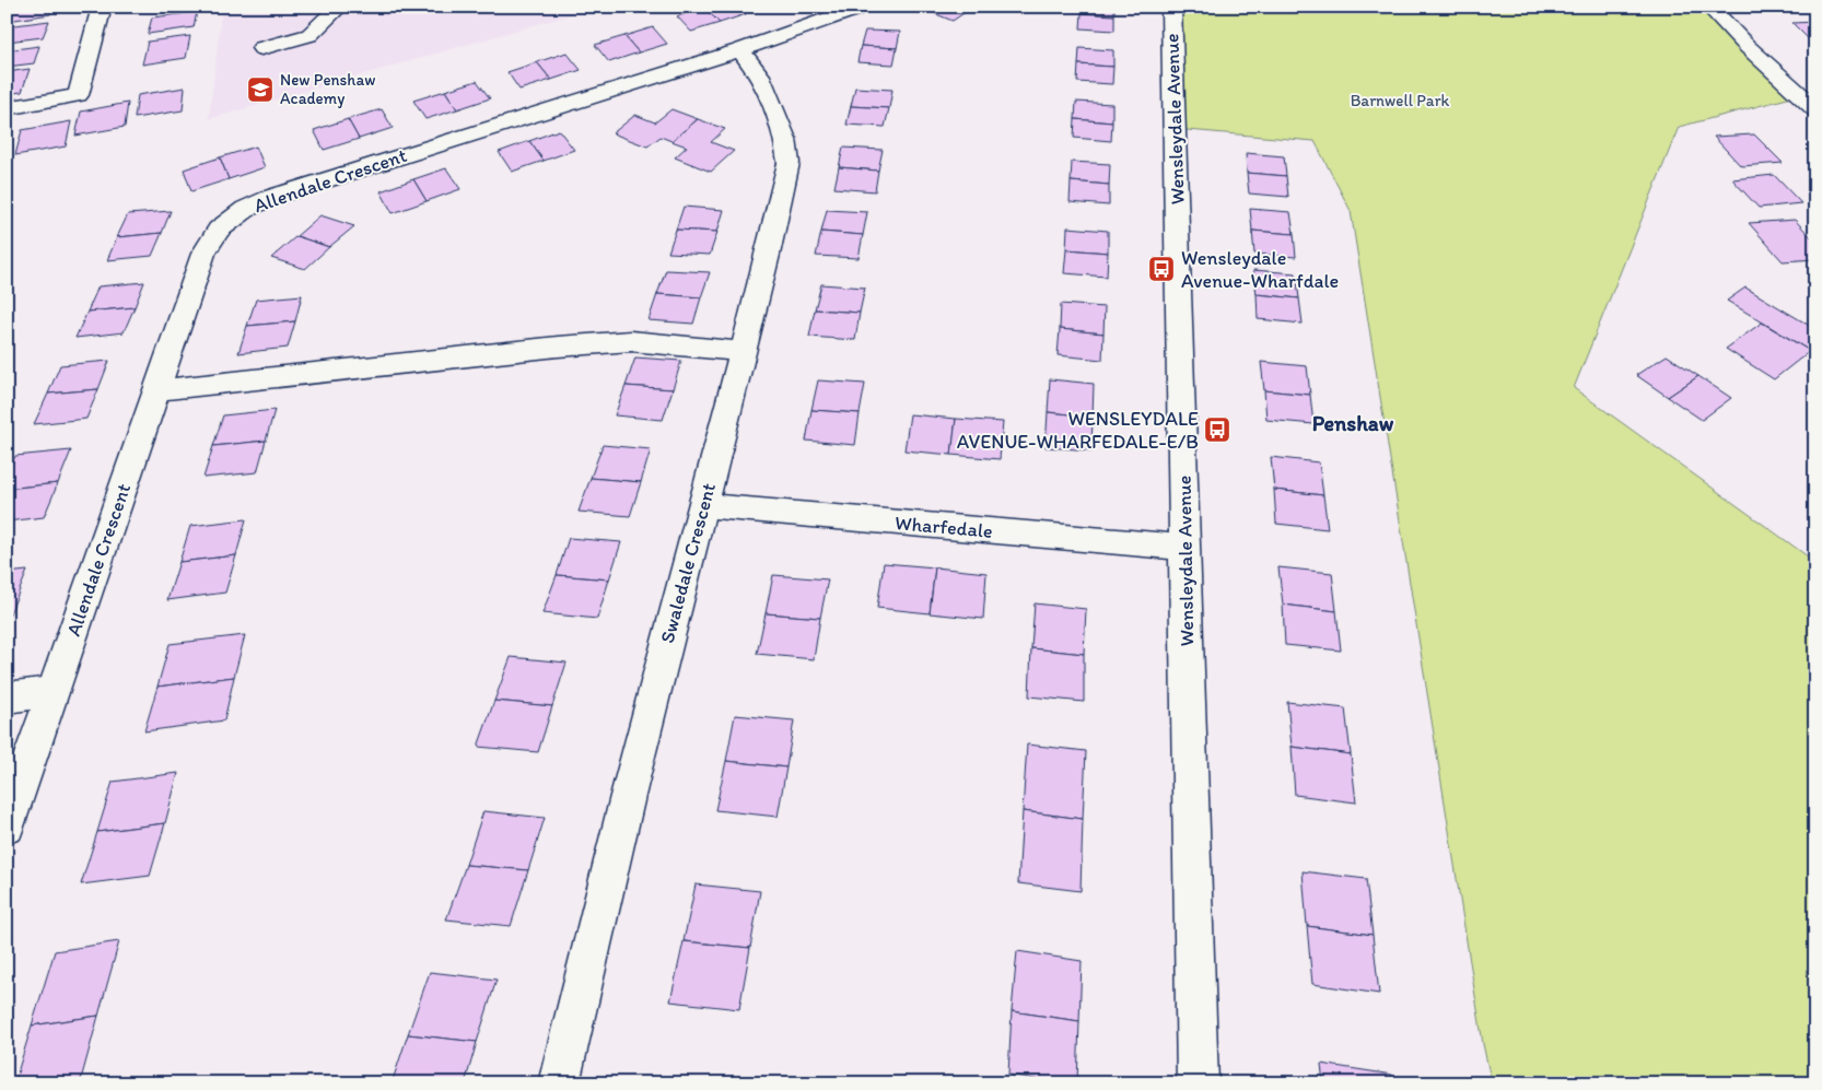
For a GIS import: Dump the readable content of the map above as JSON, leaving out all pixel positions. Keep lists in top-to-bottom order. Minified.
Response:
{"streets":{"street":["Wensleydale Avenue","Allendale Crescent","Wharfedale","Swaledale Crescent"]},"crossings":[["Wensleydale Avenue","Wharfedale"],["Allendale Crescent","Swaledale Crescent"],["Wharfedale","Swaledale Crescent"]],"districts":["Penshaw"],"parks":["Barnwell Park"],"places":{"school or university":["New Penshaw Academy"],"bus stop":["Wensleydale Avenue-Wharfdale","WENSLEYDALE AVENUE-WHARFEDALE-E/B"]}}
